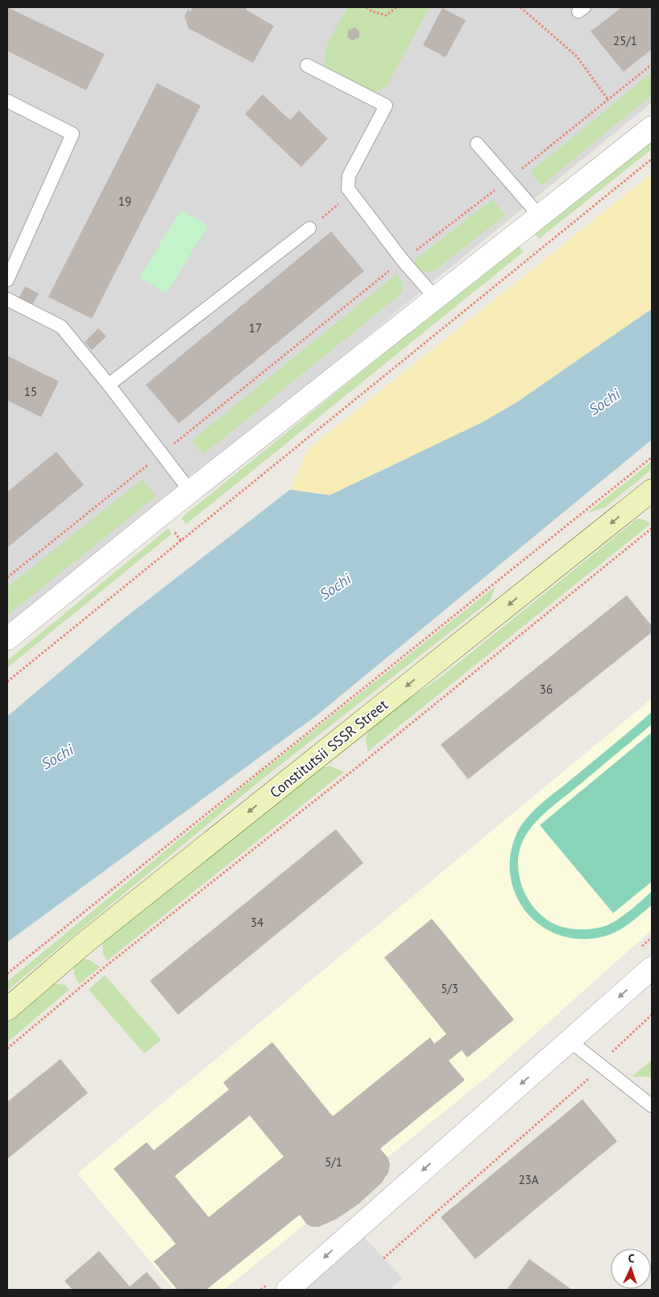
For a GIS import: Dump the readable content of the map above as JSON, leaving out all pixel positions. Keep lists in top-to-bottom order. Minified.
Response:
{"streets":{"main road":["Constitutsii SSSR Street"]},"one_way":["Constitutsii SSSR Street"],"water":["Sochi"],"house_numbers":["25/1","19","17","15","36","34","5/3","5/1","23А"],"north":"top"}
